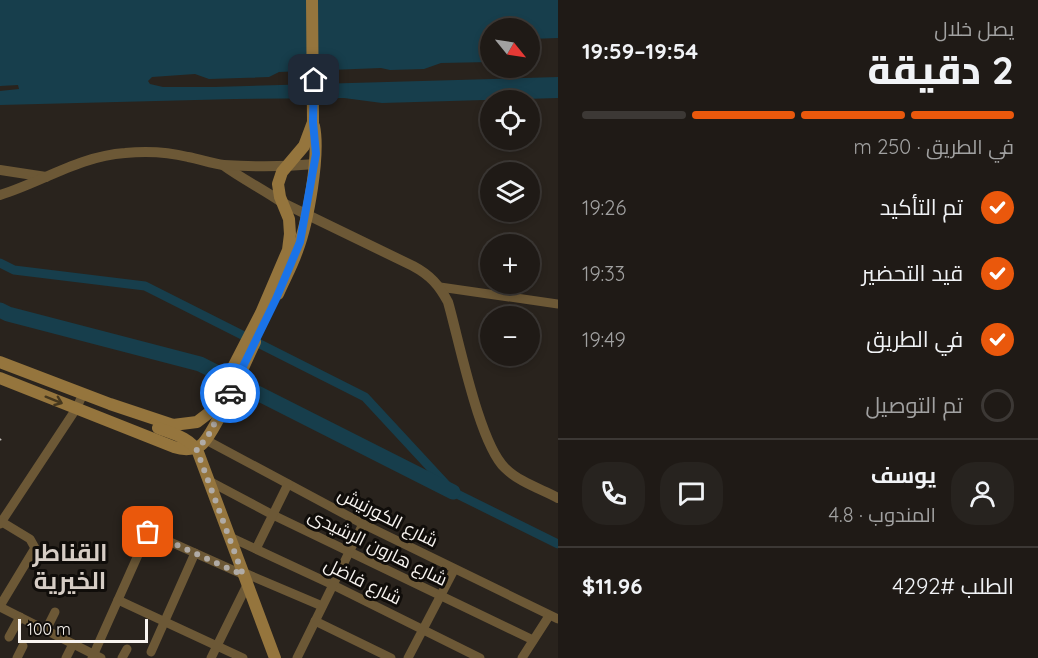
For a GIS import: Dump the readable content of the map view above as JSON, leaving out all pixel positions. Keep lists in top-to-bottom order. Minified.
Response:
{"streets":{"street":["شارع الكورنيش","شارع هارون الرشيدى","شارع فاضل"]},"districts":["القناطر الخيرية"],"scale_bar":"100 m","north":"bottom right","page":{"heading":["2 دقيقة","يصل خلال","19:54–19:59"],"panel":["يوسف","المندوب · 4.8","الطلب #4292","$11.96"],"map_buttons":["+","−"],"bar":"في الطريق · 250 m","list":[["تم التأكيد","19:26"],["قيد التحضير","19:33"],["في الطريق","19:49"],"تم التوصيل"],"scale":"100 m"}}
